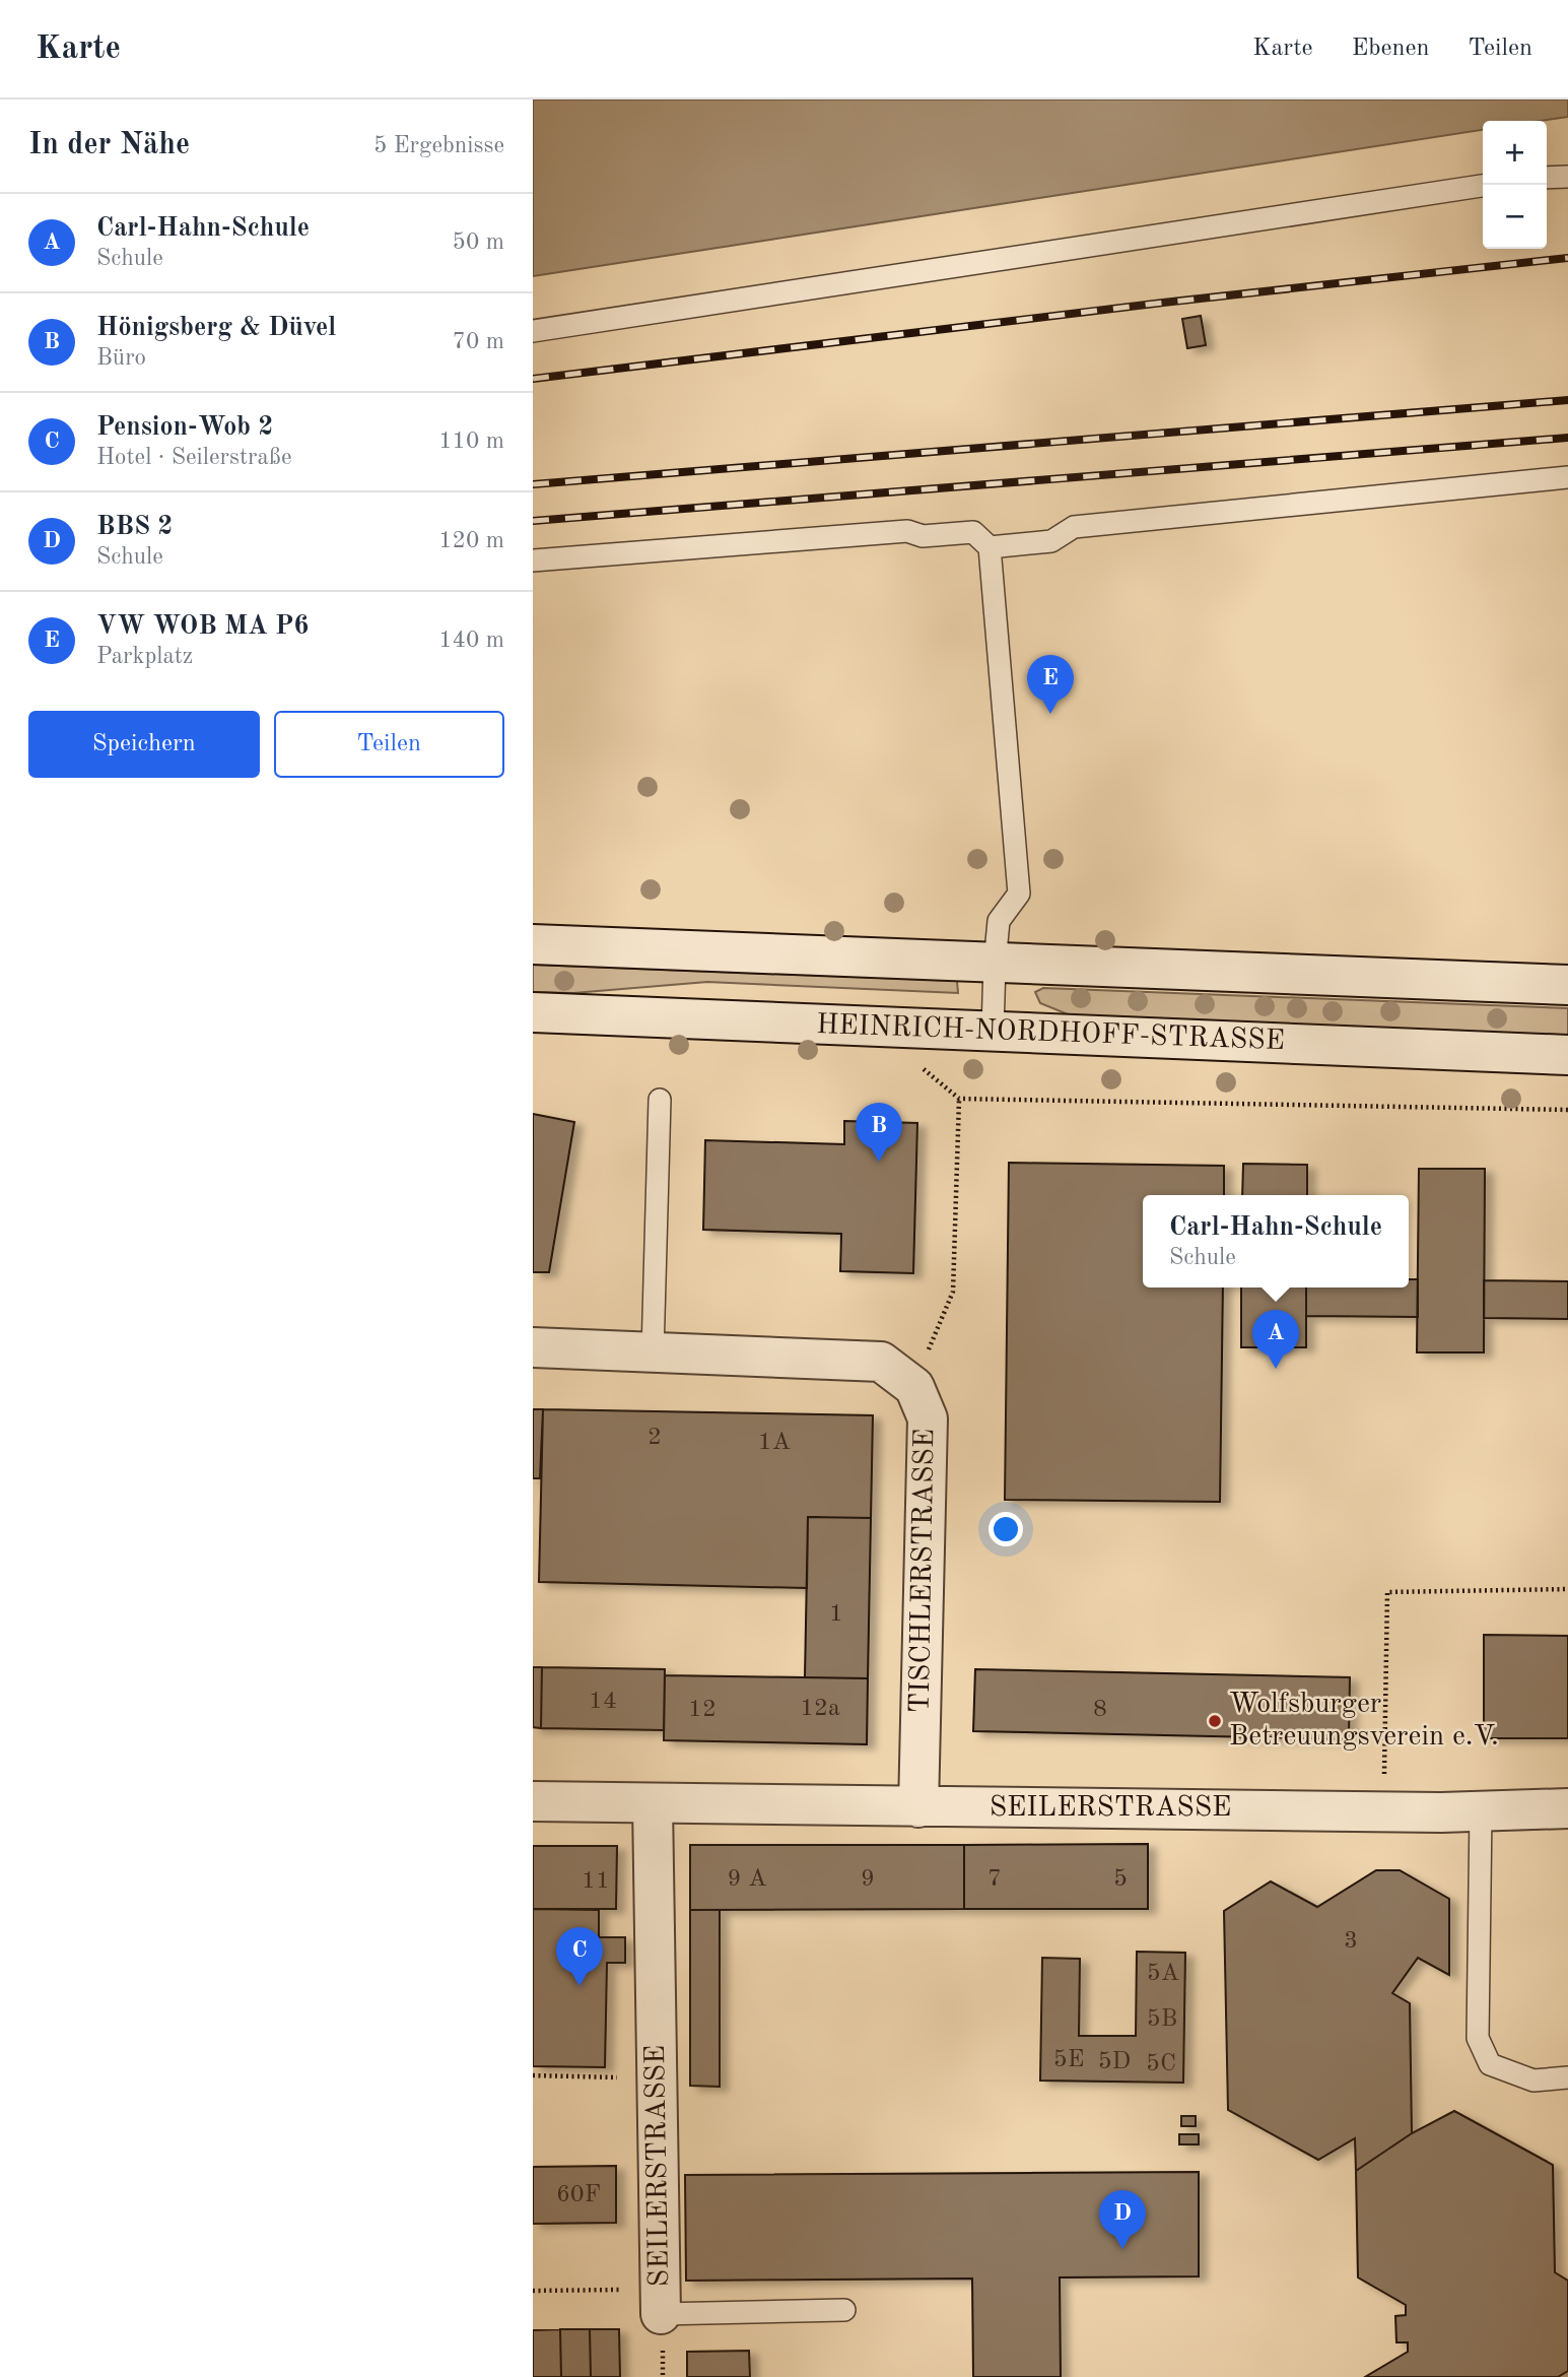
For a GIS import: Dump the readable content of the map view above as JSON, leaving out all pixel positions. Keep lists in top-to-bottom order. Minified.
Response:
{"streets":{"street":["HEINRICH-NORDHOFF-STRASSE","TISCHLERSTRASSE","SEILERSTRASSE"]},"crossings":[["TISCHLERSTRASSE","SEILERSTRASSE"]],"places":["Wolfsburger Betreuungsverein e.V."],"house_numbers":["2","1A","1","14","12a","12","8","9 A","9","7","5","11","3","5A","5B","5E","5D","5C","60F"],"page":{"header":"Karte","nav":["Karte","Ebenen","Teilen"],"heading":["In der Nähe","5 Ergebnisse"],"map_buttons":["+","−"],"list":[{"mark":"A","name":"Carl-Hahn-Schule","note":"Schule","value":"50 m"},{"mark":"B","name":"Hönigsberg & Düvel","note":"Büro","value":"70 m"},{"mark":"C","name":"Pension-Wob 2","note":"Hotel · Seilerstraße","value":"110 m"},{"mark":"D","name":"BBS 2","note":"Schule","value":"120 m"},{"mark":"E","name":"VW WOB MA P6","note":"Parkplatz","value":"140 m"}],"pins":["E","B","A","C","D"],"buttons":["Speichern","Teilen"],"popup":["Carl-Hahn-Schule","Schule"]}}
